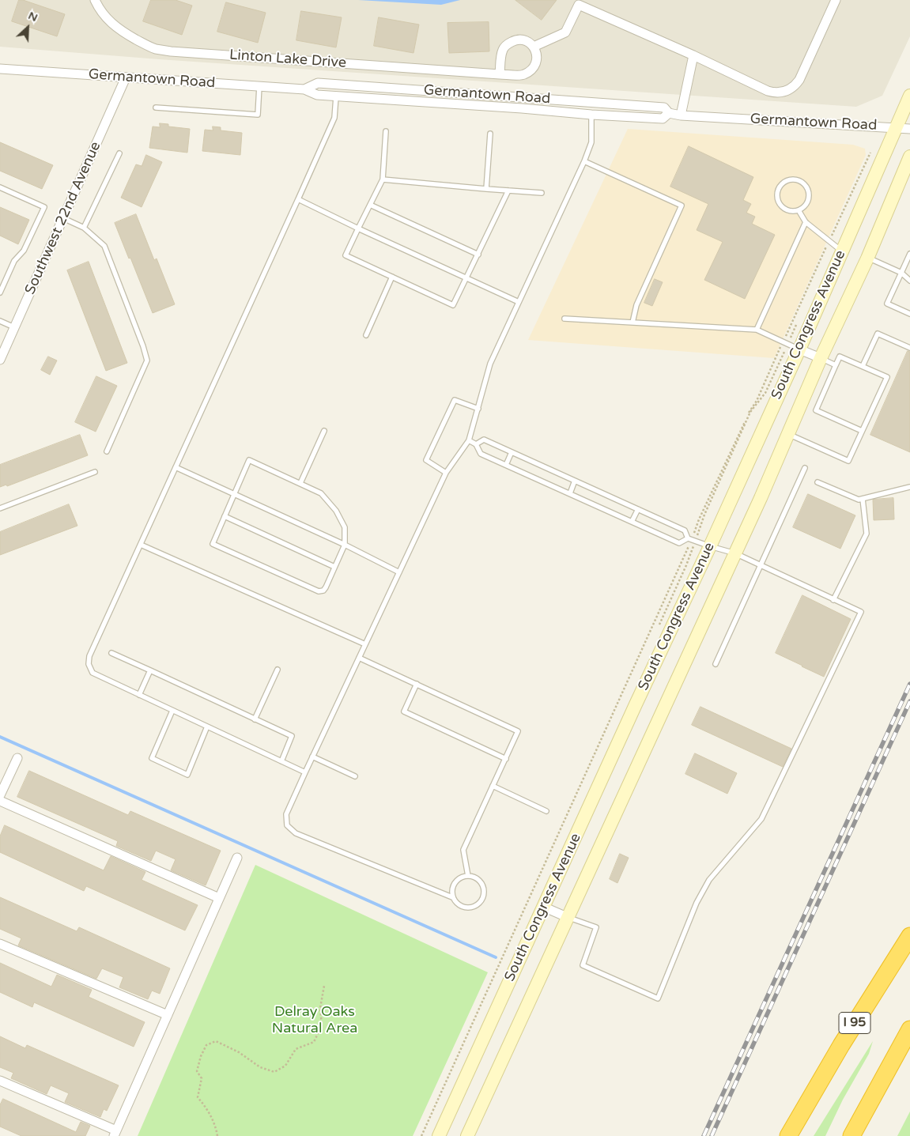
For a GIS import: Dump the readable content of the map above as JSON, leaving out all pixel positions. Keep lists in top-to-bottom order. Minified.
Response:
{"streets":{"highway":["I 95"],"main road":["South Congress Avenue"],"street":["Linton Lake Drive","Germantown Road","Southwest 22nd Avenue"]},"crossings":[["Germantown Road","Southwest 22nd Avenue"],["Germantown Road","South Congress Avenue"]],"parks":["Delray Oaks Natural Area"],"north":"top right"}
